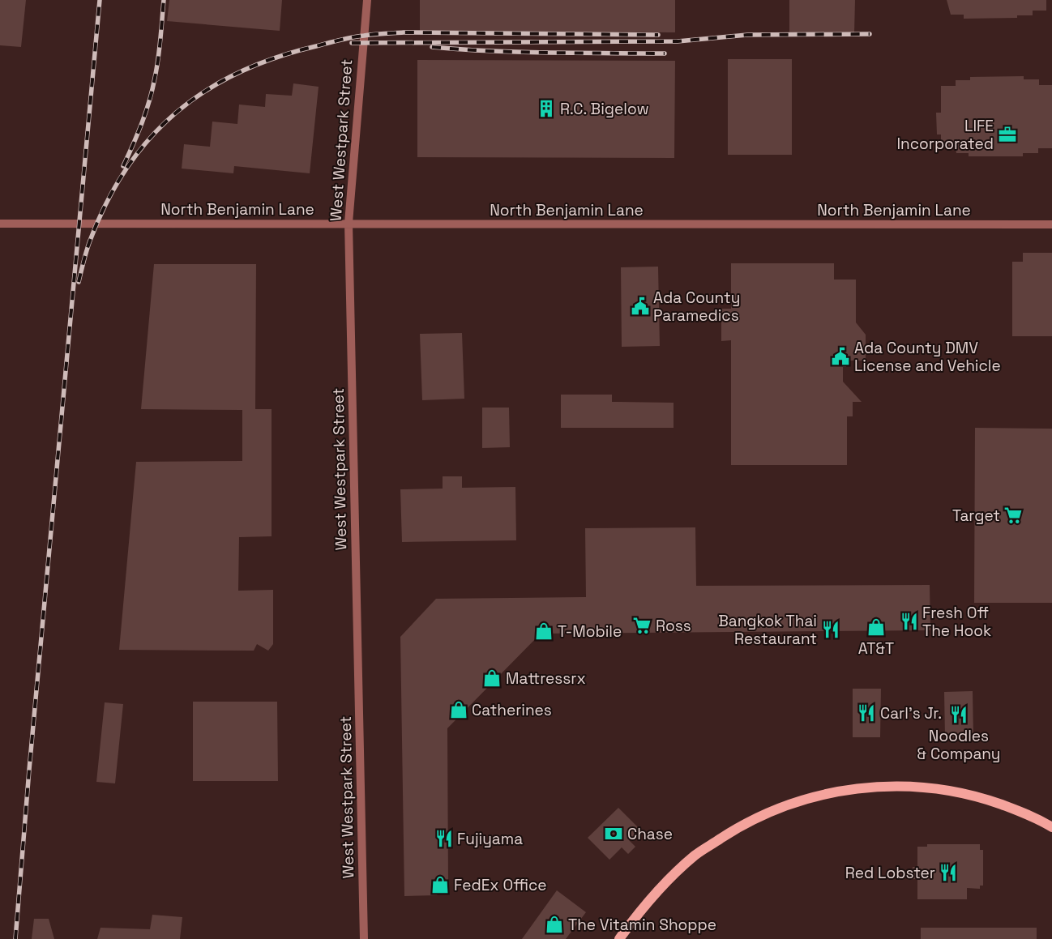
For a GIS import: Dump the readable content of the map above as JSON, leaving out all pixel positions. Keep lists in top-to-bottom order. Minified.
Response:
{"streets":{"street":["West Westpark Street","North Benjamin Lane"]},"crossings":[["West Westpark Street","North Benjamin Lane"]],"places":{"building":["R.C. Bigelow"],"office":["LIFE Incorporated"],"public building":["Ada County Paramedics","Ada County DMV License and Vehicle"],"supermarket":["Target","Ross"],"restaurant":["Fresh Off The Hook","Bangkok Thai Restaurant","Carl's Jr.","Noodles & Company","Fujiyama","Red Lobster"],"shop":["AT&T","T-Mobile","Mattressrx","Catherines","FedEx Office","The Vitamin Shoppe"],"bank":["Chase"]}}
